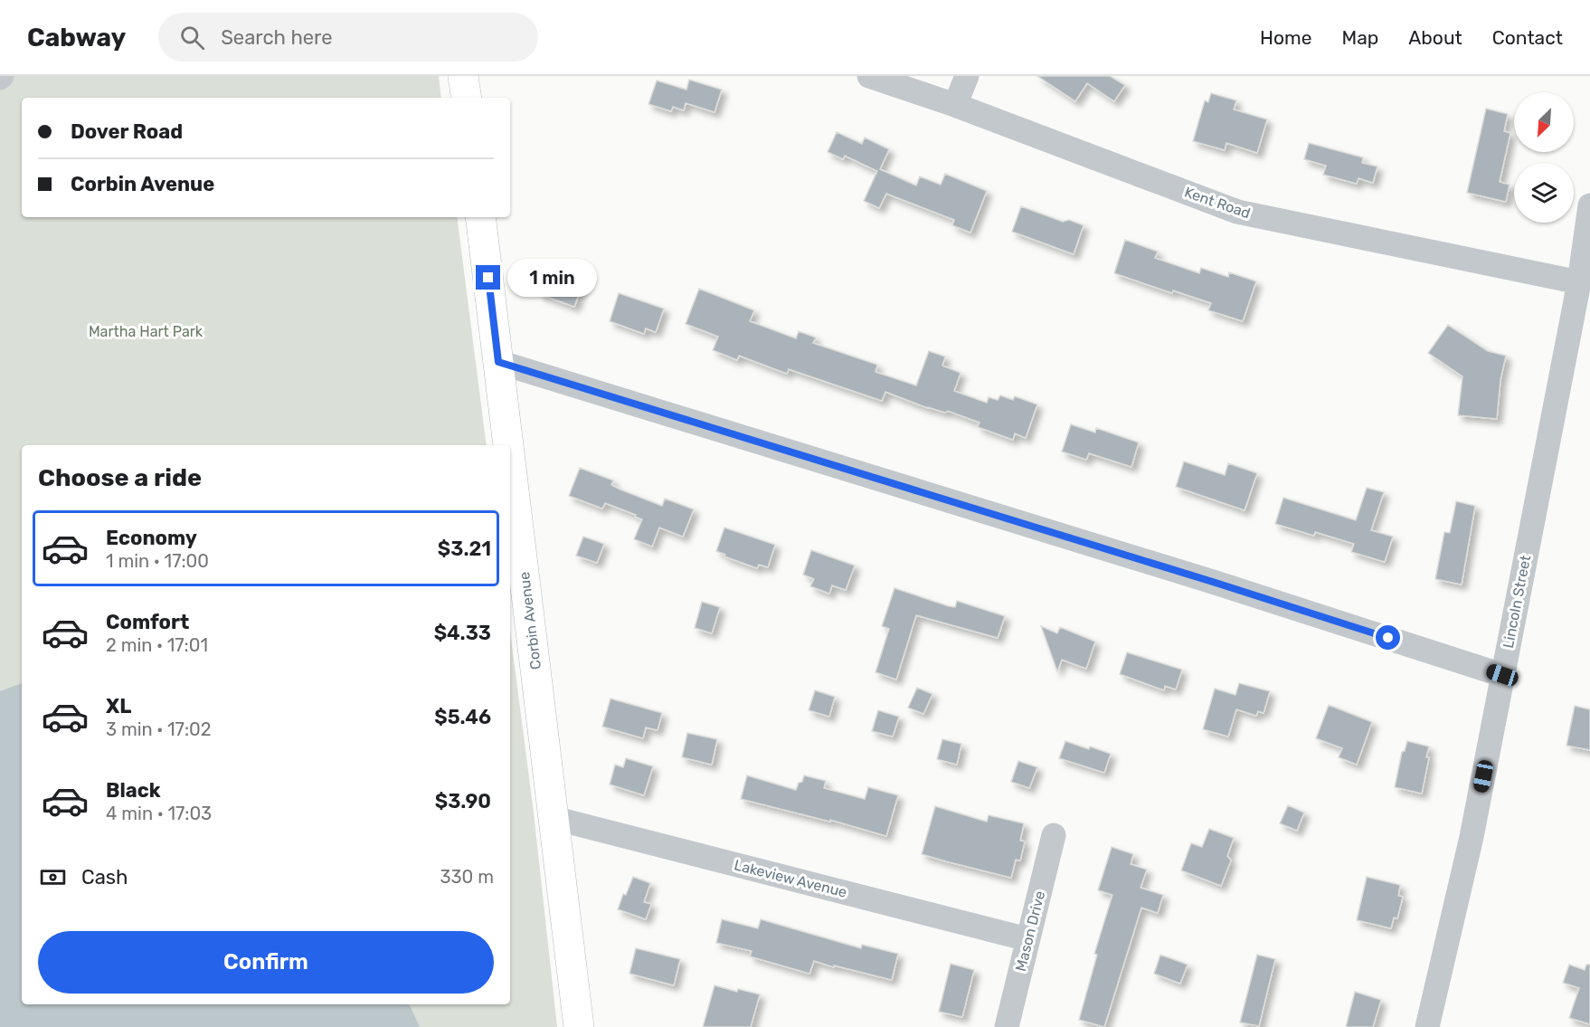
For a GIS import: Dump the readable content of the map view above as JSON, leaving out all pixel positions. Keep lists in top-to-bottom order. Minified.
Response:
{"streets":{"main road":["Corbin Avenue"],"street":["Kent Road","Lincoln Street","Lakeview Avenue","Mason Drive"]},"crossings":[["Kent Road","Lincoln Street"],["Corbin Avenue","Lakeview Avenue"],["Lakeview Avenue","Mason Drive"]],"parks":["Martha Hart Park"],"north":"bottom left","page":{"header":"Cabway","search":"Search here","nav":["Home","Map","About","Contact"],"banner":["Dover Road","Corbin Avenue"],"bubble":"1 min","heading":"Choose a ride","list":[{"name":"Economy","note":"1 min · 17:00","value":"$3.21"},{"name":"Comfort","note":"2 min · 17:01","value":"$4.33"},{"name":"XL","note":"3 min · 17:02","value":"$5.46"},{"name":"Black","note":"4 min · 17:03","value":"$3.90"}],"pay":["Cash","330 m"],"buttons":"Confirm"}}
